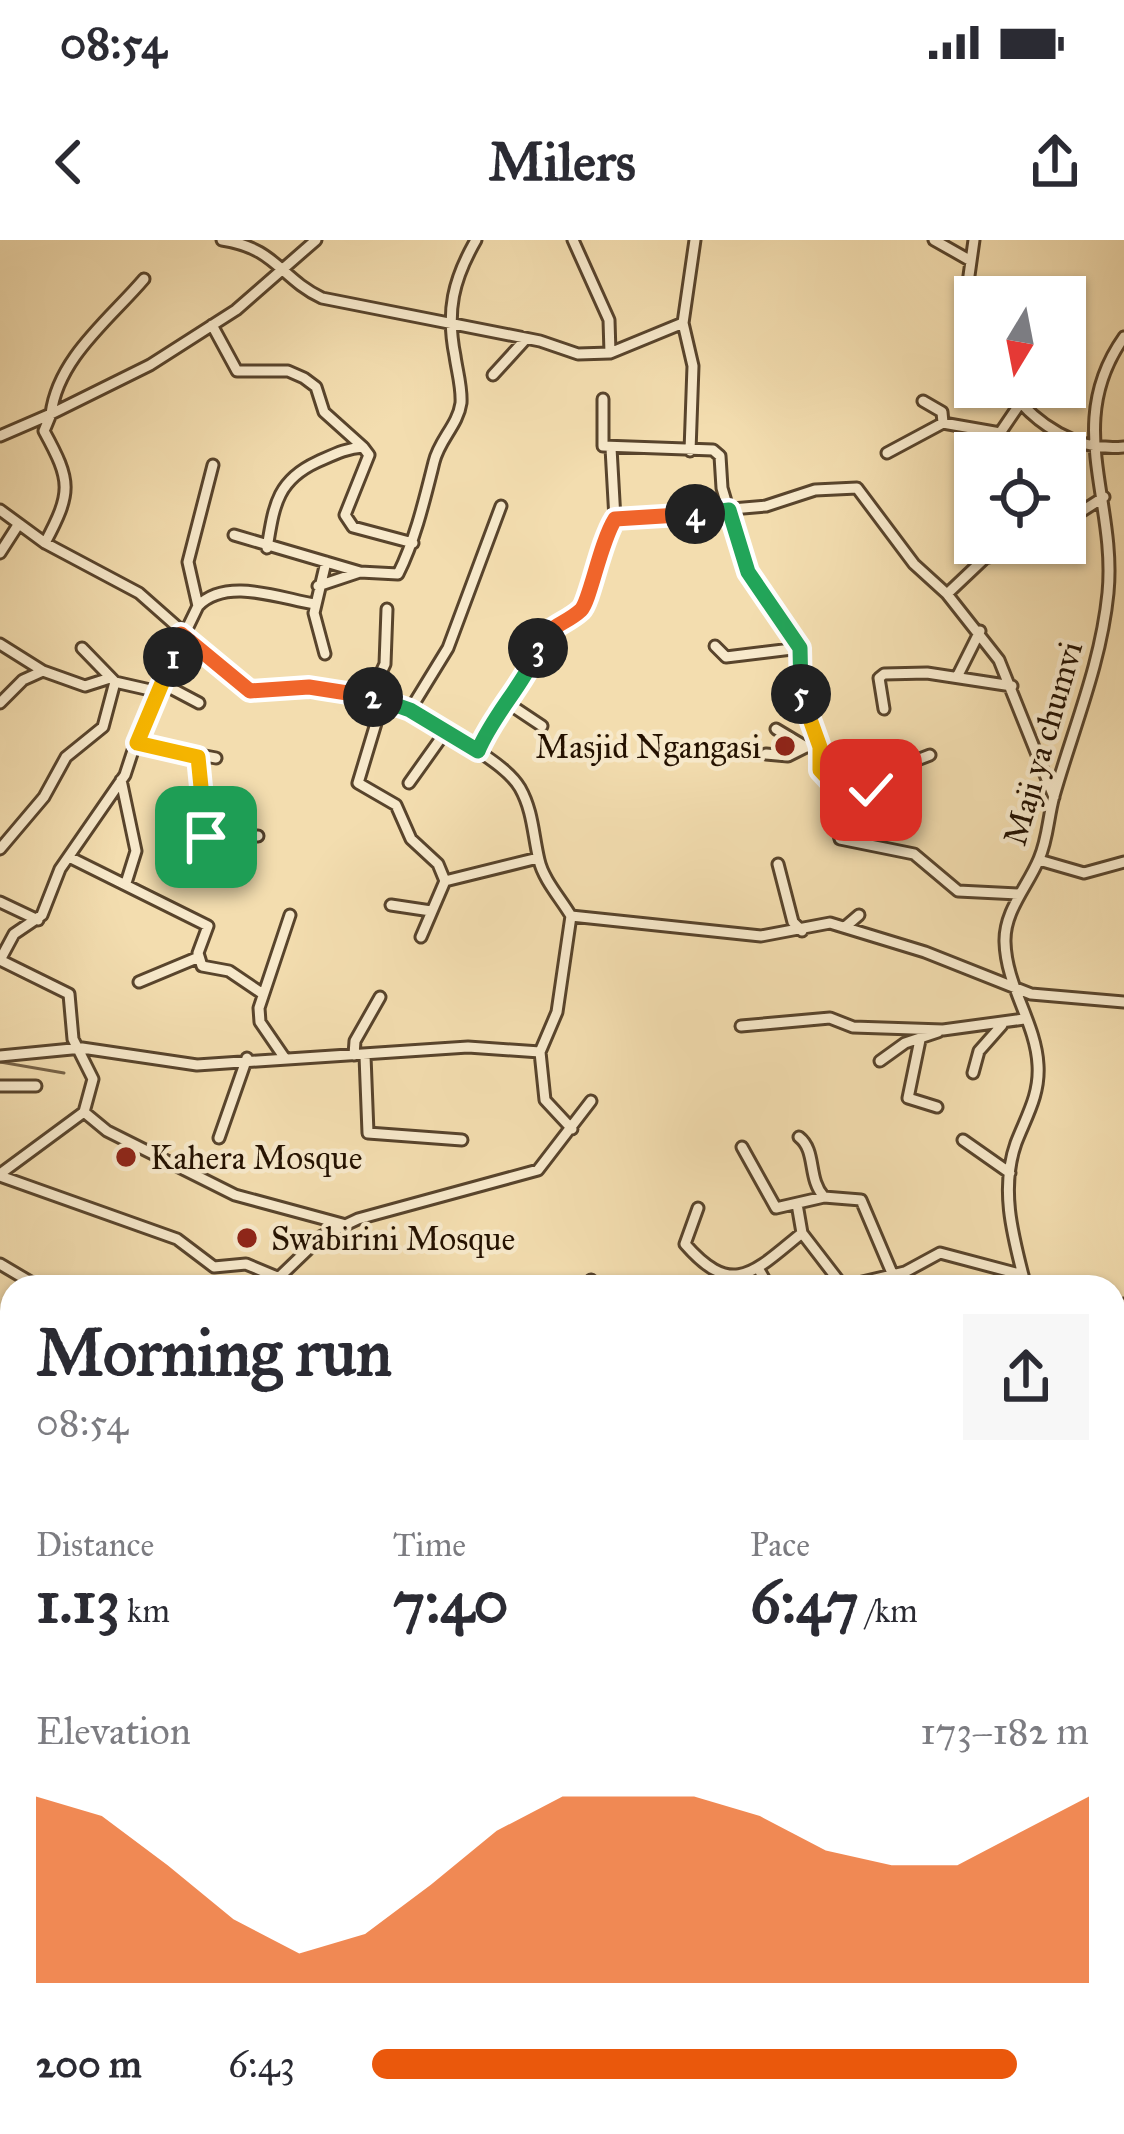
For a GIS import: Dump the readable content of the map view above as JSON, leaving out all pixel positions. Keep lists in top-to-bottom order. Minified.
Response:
{"streets":{"street":["Maji ya chumvi"]},"places":["Masjid Ngangasi","Kahera Mosque","Swabirini Mosque"],"north":"bottom","page":{"status":"08:54","header":"Milers","pins":["4","3","1","5","2"],"heading":["Morning run","08:54"],"stats":[["Distance","1.13 km"],["Time","7:40"],["Pace","6:47 /km"]],"chart":["Elevation","173–182 m"],"list":[{"name":"200 m","note":"6:43"}]}}
